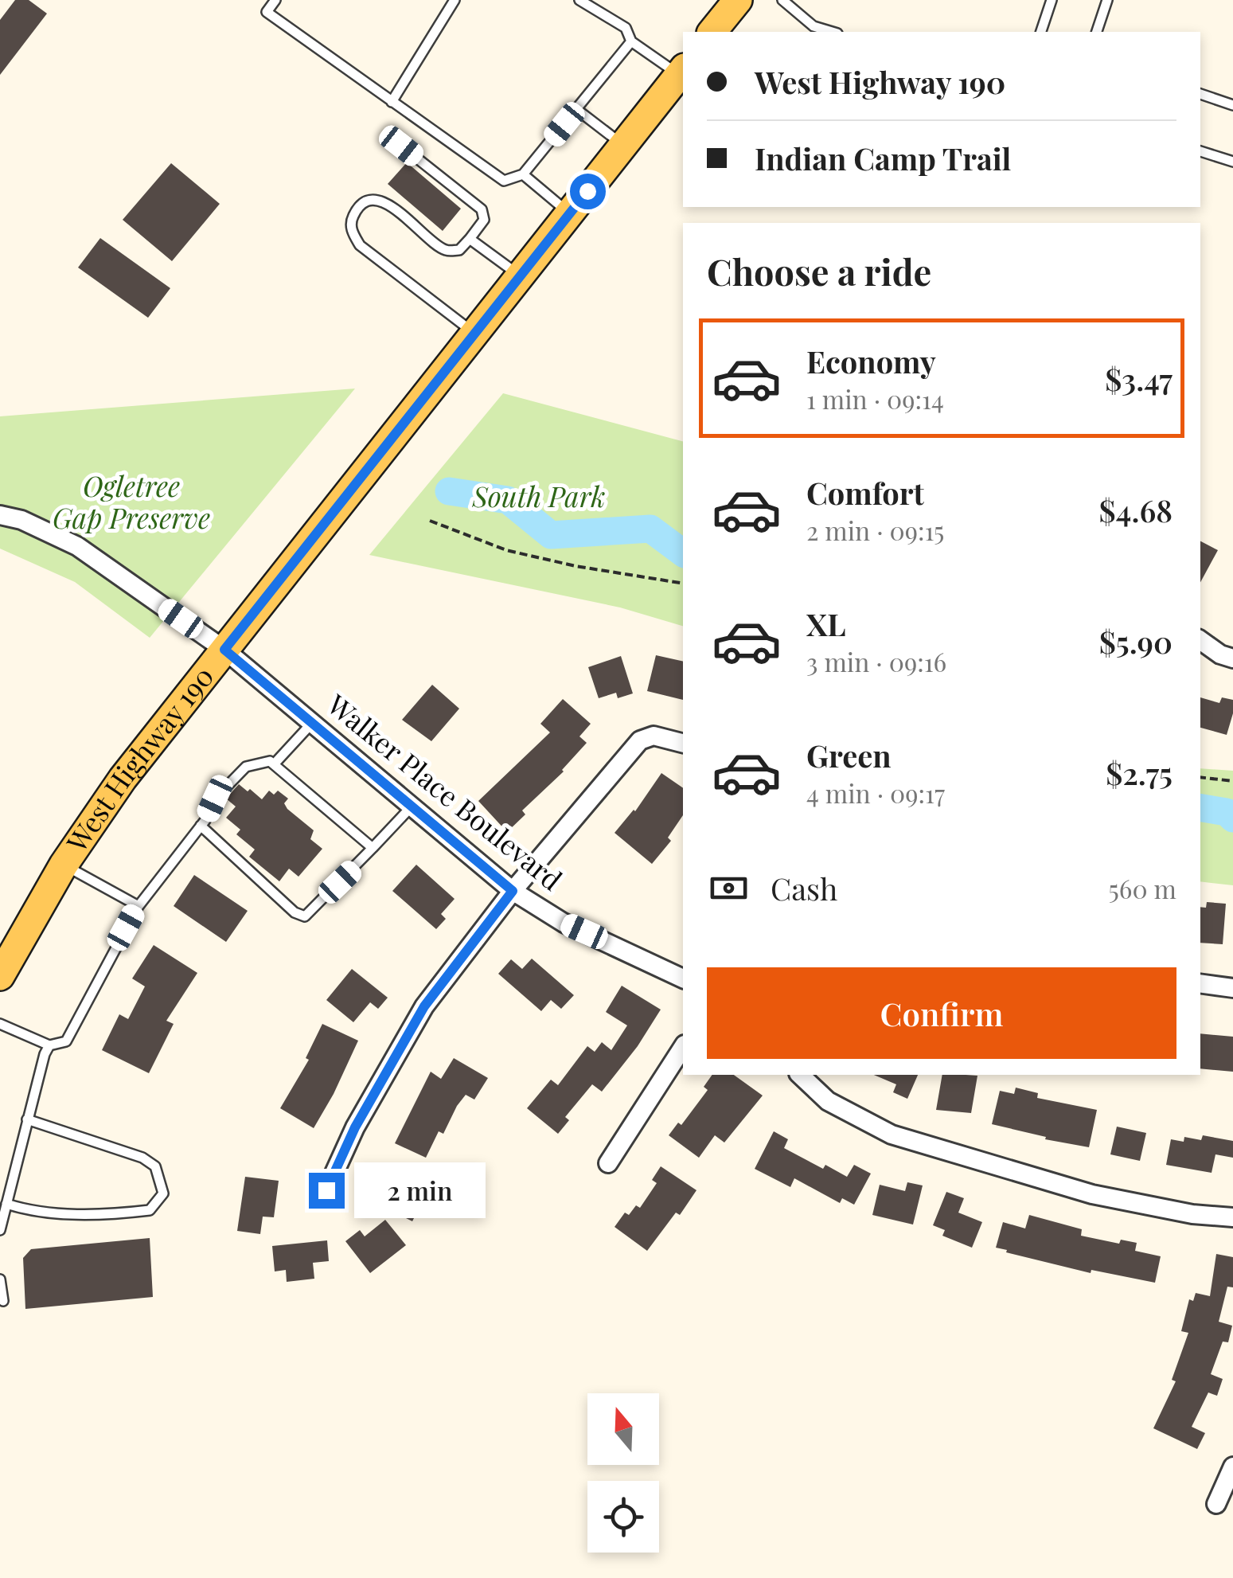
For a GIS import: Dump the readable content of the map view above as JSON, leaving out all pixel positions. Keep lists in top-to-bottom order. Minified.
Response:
{"streets":{"main road":["West Highway 190"],"street":["Walker Place Boulevard"]},"crossings":[["West Highway 190","Walker Place Boulevard"]],"parks":["Ogletree Gap Preserve","South Park"],"north":"top","page":{"banner":["West Highway 190","Indian Camp Trail"],"heading":"Choose a ride","list":[{"name":"Economy","note":"1 min · 09:14","value":"$3.47"},{"name":"Comfort","note":"2 min · 09:15","value":"$4.68"},{"name":"XL","note":"3 min · 09:16","value":"$5.90"},{"name":"Green","note":"4 min · 09:17","value":"$2.75"}],"pay":["Cash","560 m"],"buttons":"Confirm","bubble":"2 min"}}
